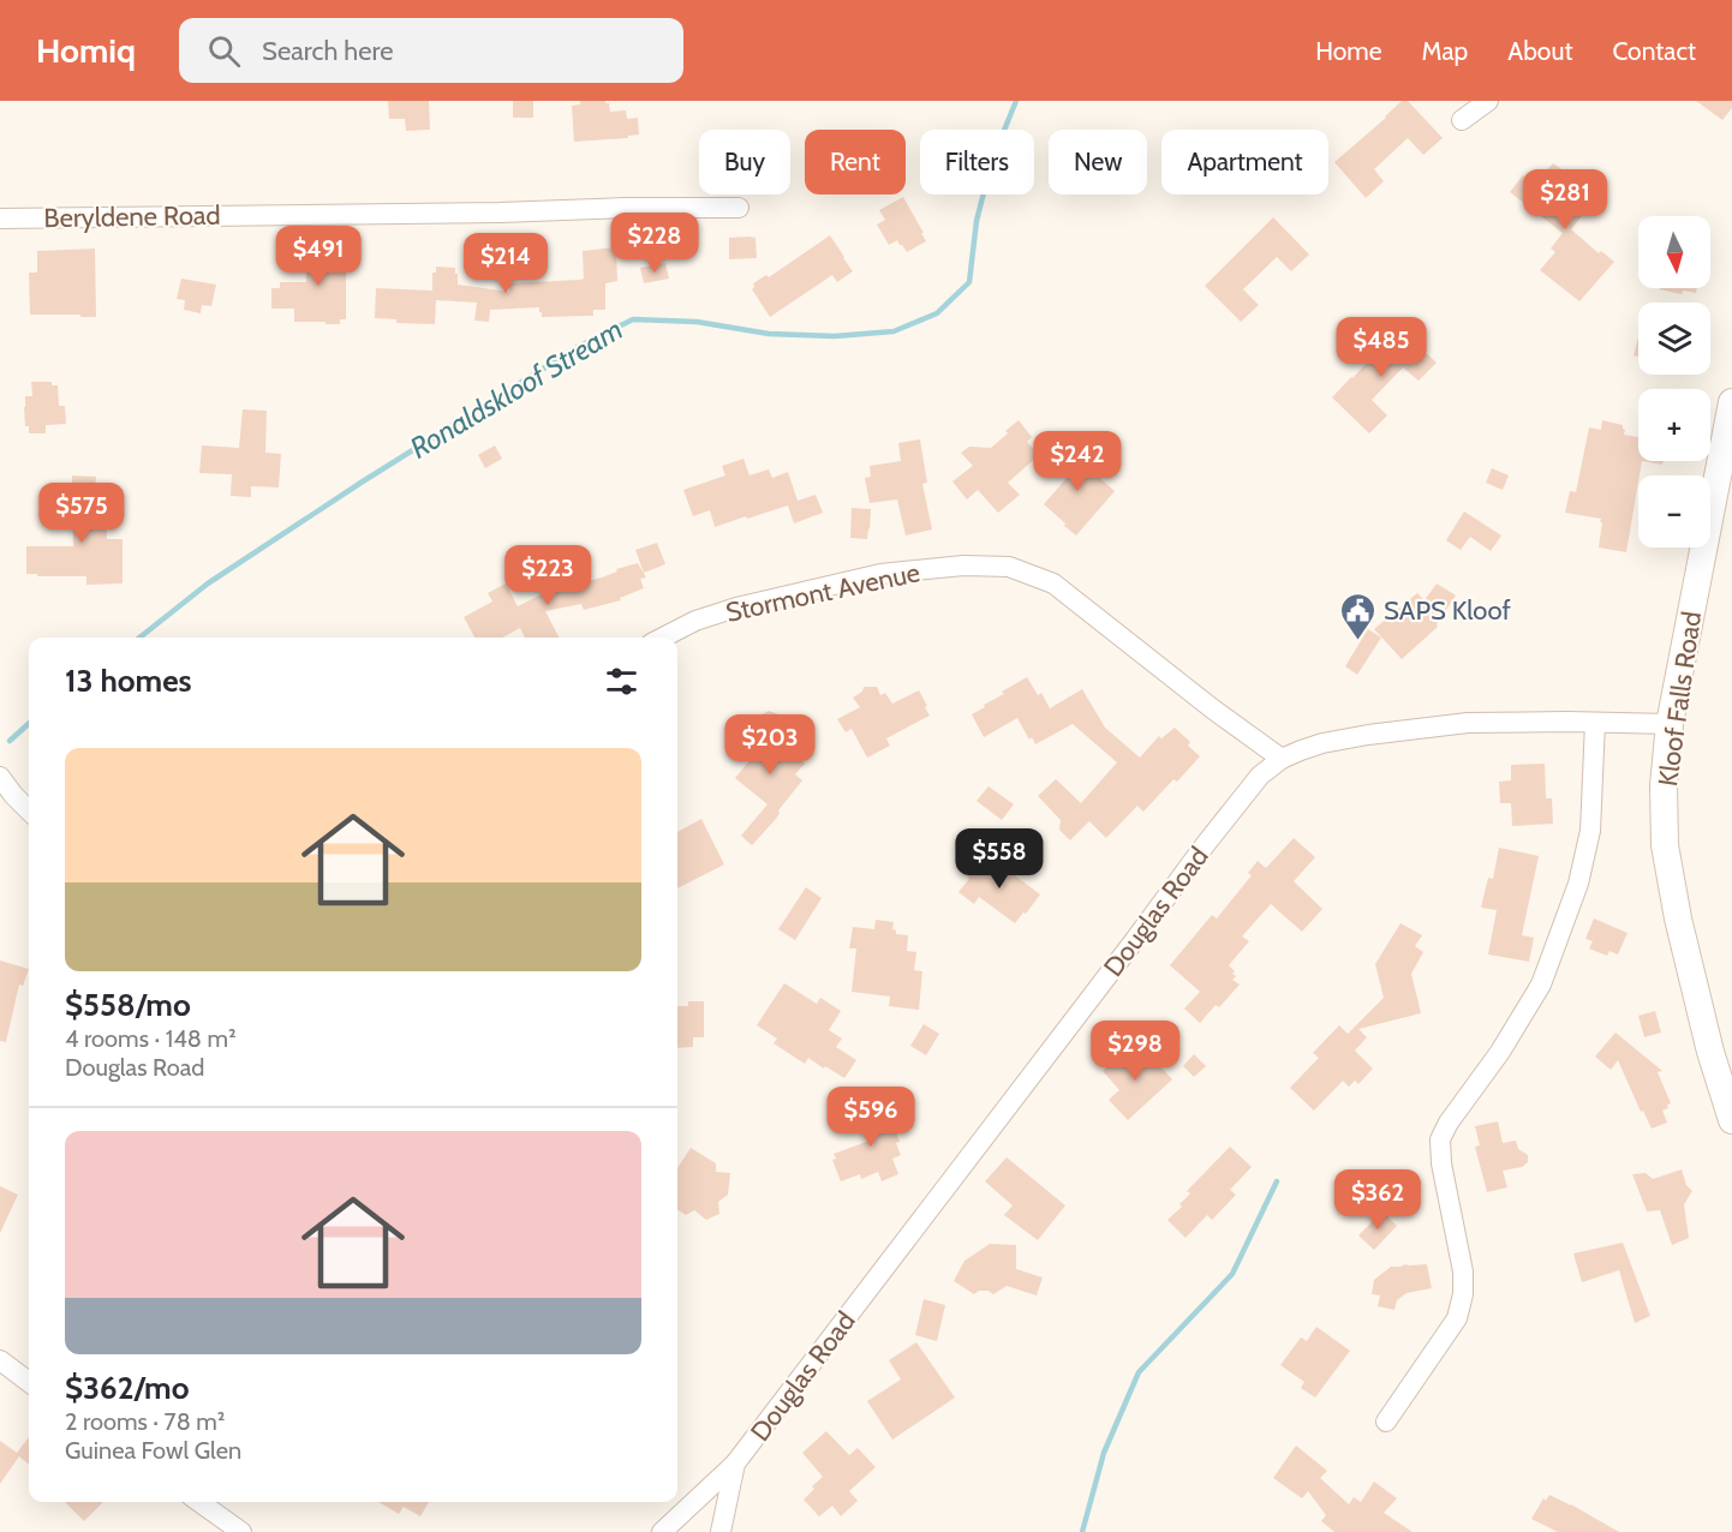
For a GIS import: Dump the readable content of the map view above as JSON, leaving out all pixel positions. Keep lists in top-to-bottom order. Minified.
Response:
{"streets":{"main road":["Kloof Falls Road"],"street":["Beryldene Road","Stormont Avenue","Douglas Road"]},"crossings":[["Stormont Avenue","Douglas Road"],["Kloof Falls Road","Douglas Road"]],"water":["Ronaldskloof Stream"],"places":{"public building":["SAPS Kloof"]},"north":"bottom","page":{"header":"Homiq","search":"Search here","nav":["Home","Map","About","Contact"],"chip":["Buy","Rent","Filters","New","Apartment"],"price":["$281","$228","$491","$214","$485","$242","$575","$223","$203","$558","$298","$596","$362"],"map_buttons":["+","−"],"heading":"13 homes","list":[{"name":"$558/mo","note":"4 rooms · 148 m² · Douglas Road"},{"name":"$362/mo","note":"2 rooms · 78 m² · Guinea Fowl Glen"}]}}
